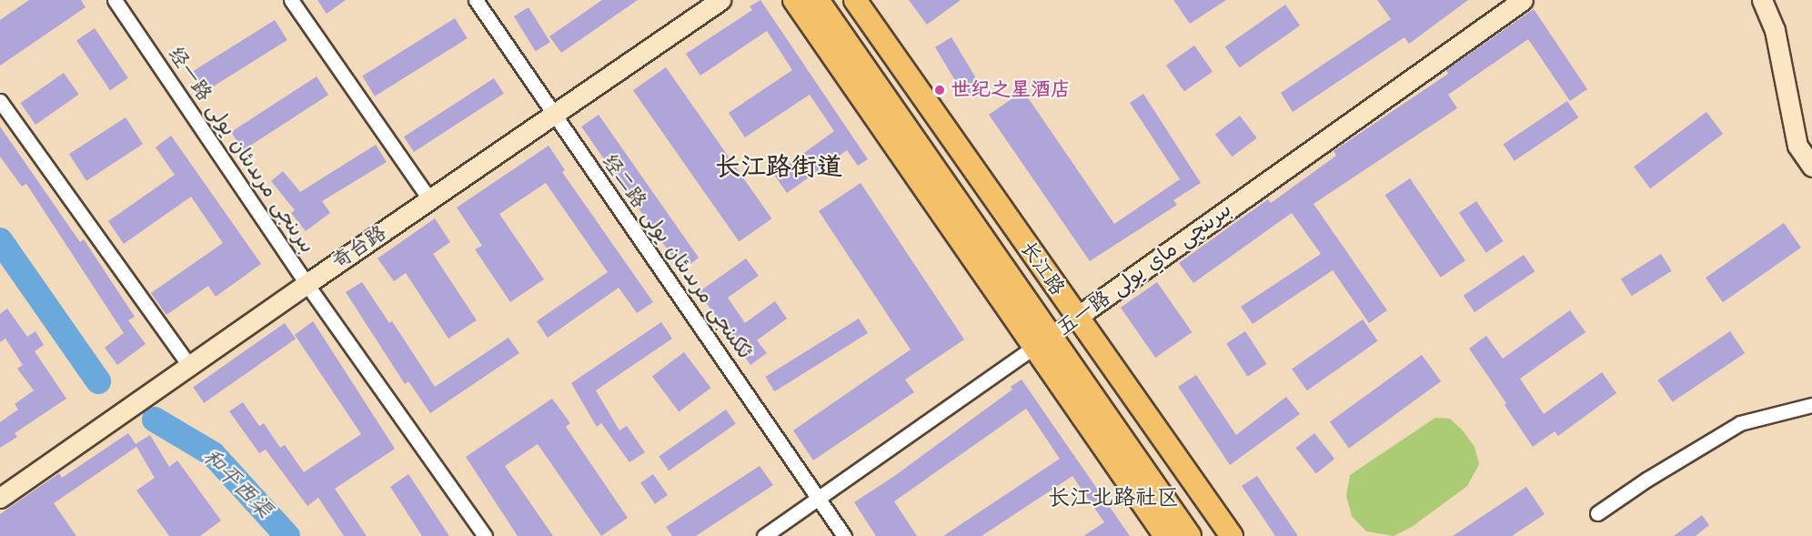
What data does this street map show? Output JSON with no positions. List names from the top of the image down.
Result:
{
  "streets": {
    "main road": ["长江路"],
    "street": [
      "经一路 بىرىنجى مرىدىئان يولى",
      "奇台路",
      "经二路 ئككىنجى مرىدىئان يولى",
      "五一路 بىرىنچى ماي يولى"
    ]
  },
  "crossings": [
    ["经一路 بىرىنجى مرىدىئان يولى", "奇台路"],
    ["奇台路", "经二路 ئككىنجى مرىدىئان يولى"],
    ["经二路 ئككىنجى مرىدىئان يولى", "五一路 بىرىنچى ماي يولى"],
    ["长江路", "五一路 بىرىنچى ماي يولى"]
  ],
  "districts": ["长江路街道", "长江北路社区"],
  "water": ["和平西渠"],
  "places": ["世纪之星酒店"]
}
